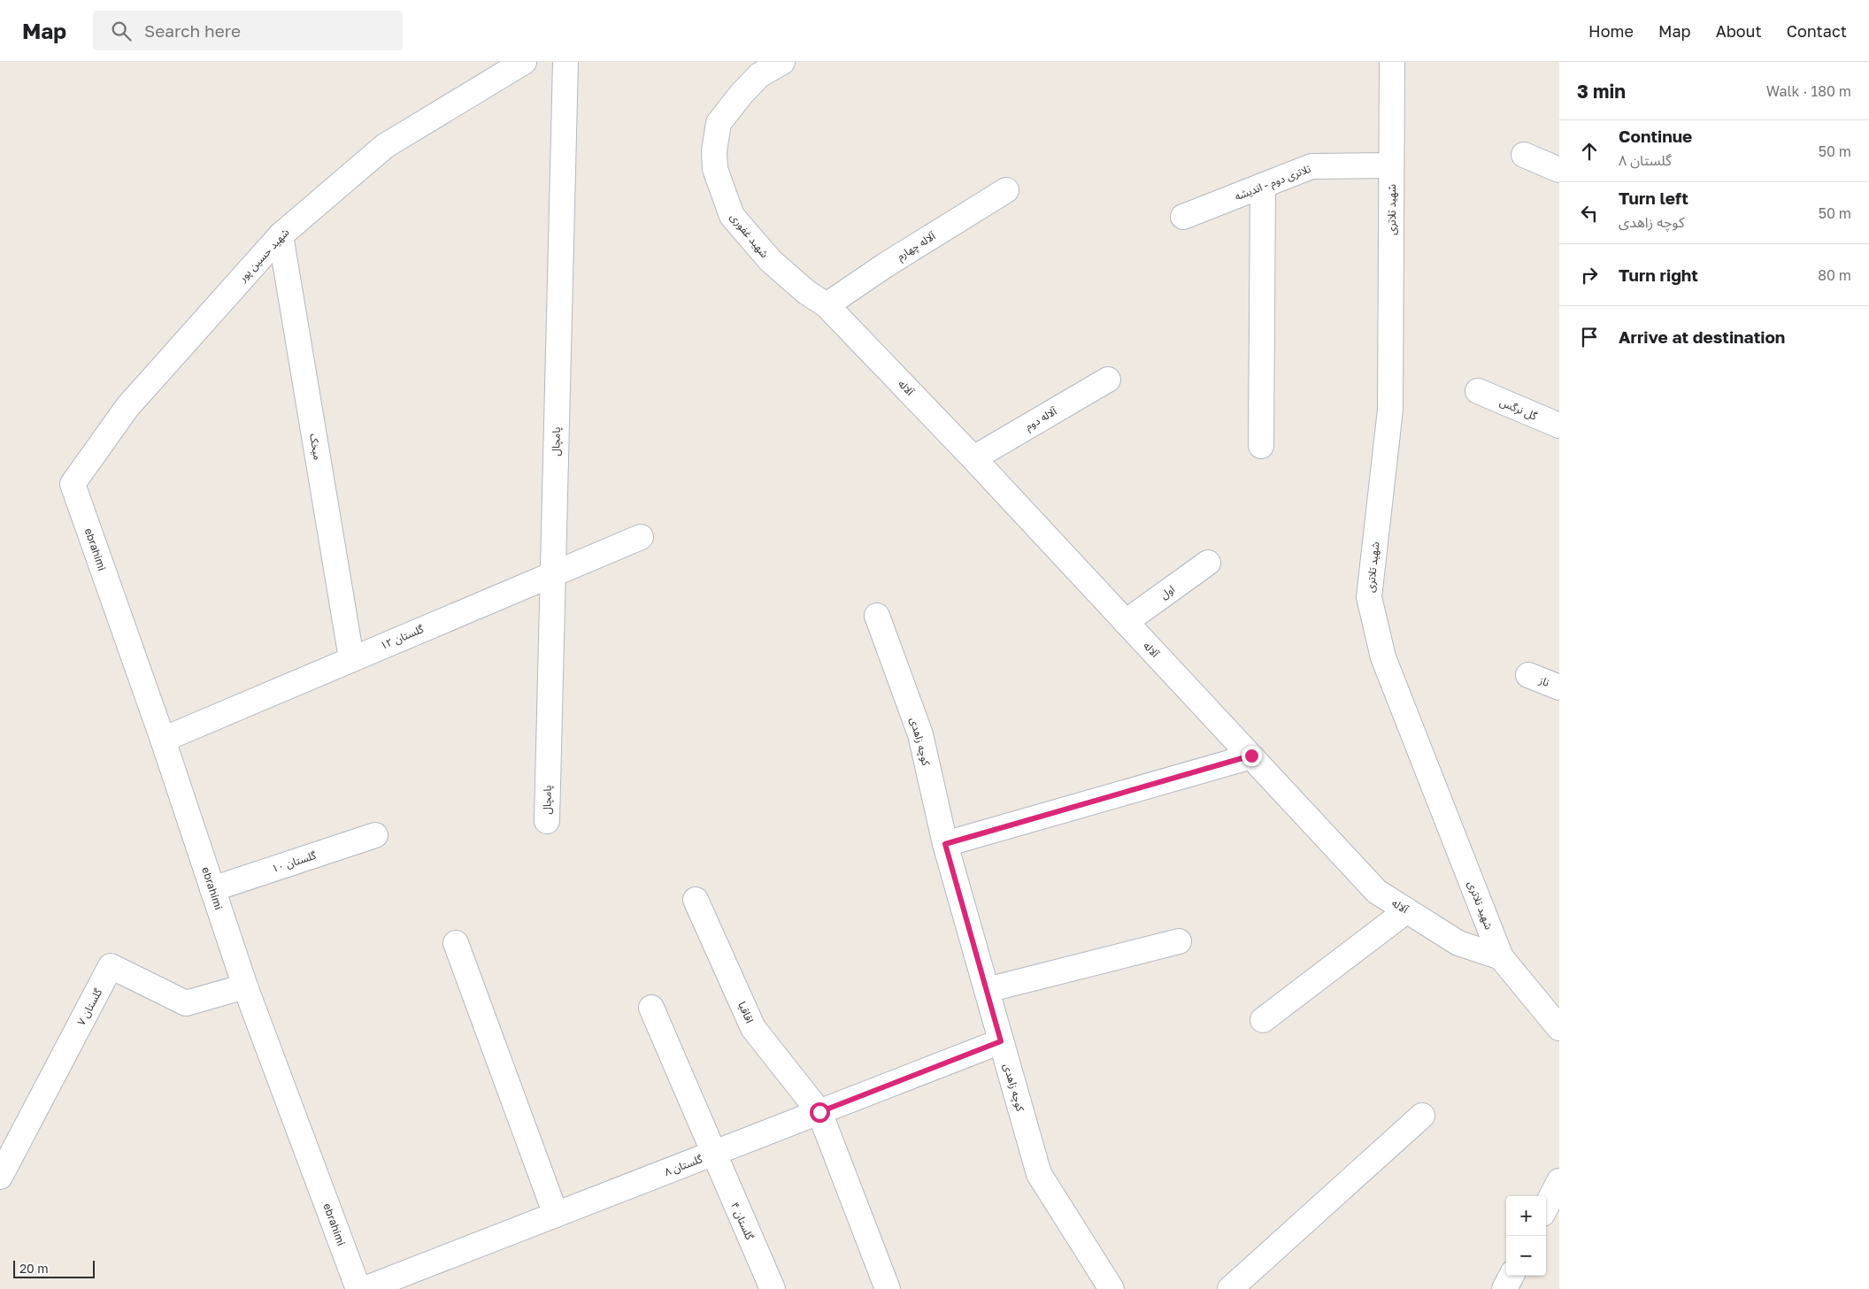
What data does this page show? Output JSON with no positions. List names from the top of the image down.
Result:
{
  "streets": {
    "street": [
      "تلاتری دوم - اندیشه",
      "شهید تلاتری",
      "شهید غفوری",
      "آلاله چهارم",
      "شهید حسین پور",
      "آلاله",
      "گل نرگس",
      "آلاله دوم",
      "پامچال",
      "میخک",
      "ebrahimi",
      "اول",
      "گلستان ۱۲",
      "ناز",
      "کوچه زاهدی",
      "گلستان ۱۰",
      "گلستان ۷",
      "اقاقیا",
      "گلستان ۸",
      "گلستان ۴"
    ]
  },
  "crossings": [
    ["تلاتری دوم - اندیشه", "شهید تلاتری"],
    ["شهید تلاتری", "آلاله"],
    ["شهید غفوری", "آلاله چهارم"],
    ["شهید غفوری", "آلاله"],
    ["آلاله چهارم", "آلاله"],
    ["شهید حسین پور", "میخک"],
    ["شهید حسین پور", "ebrahimi"],
    ["آلاله", "آلاله دوم"],
    ["آلاله", "اول"],
    ["پامچال", "گلستان ۱۲"],
    ["میخک", "گلستان ۱۲"],
    ["ebrahimi", "گلستان ۱۲"],
    ["ebrahimi", "گلستان ۱۰"],
    ["ebrahimi", "گلستان ۷"],
    ["کوچه زاهدی", "گلستان ۸"],
    ["اقاقیا", "گلستان ۸"],
    ["گلستان ۸", "گلستان ۴"]
  ],
  "scale_bar": "20 m",
  "page": {
    "header": "Map",
    "search": "Search here",
    "nav": [
      "Home",
      "Map",
      "About",
      "Contact"
    ],
    "heading": ["3 min", "Walk · 180 m"],
    "list": [
      ["Continue", "گلستان ۸", "50 m"],
      ["Turn left", "کوچه زاهدی", "50 m"],
      ["Turn right", "80 m"],
      "Arrive at destination"
    ],
    "map_buttons": ["+", "−"],
    "scale": "20 m"
  }
}
